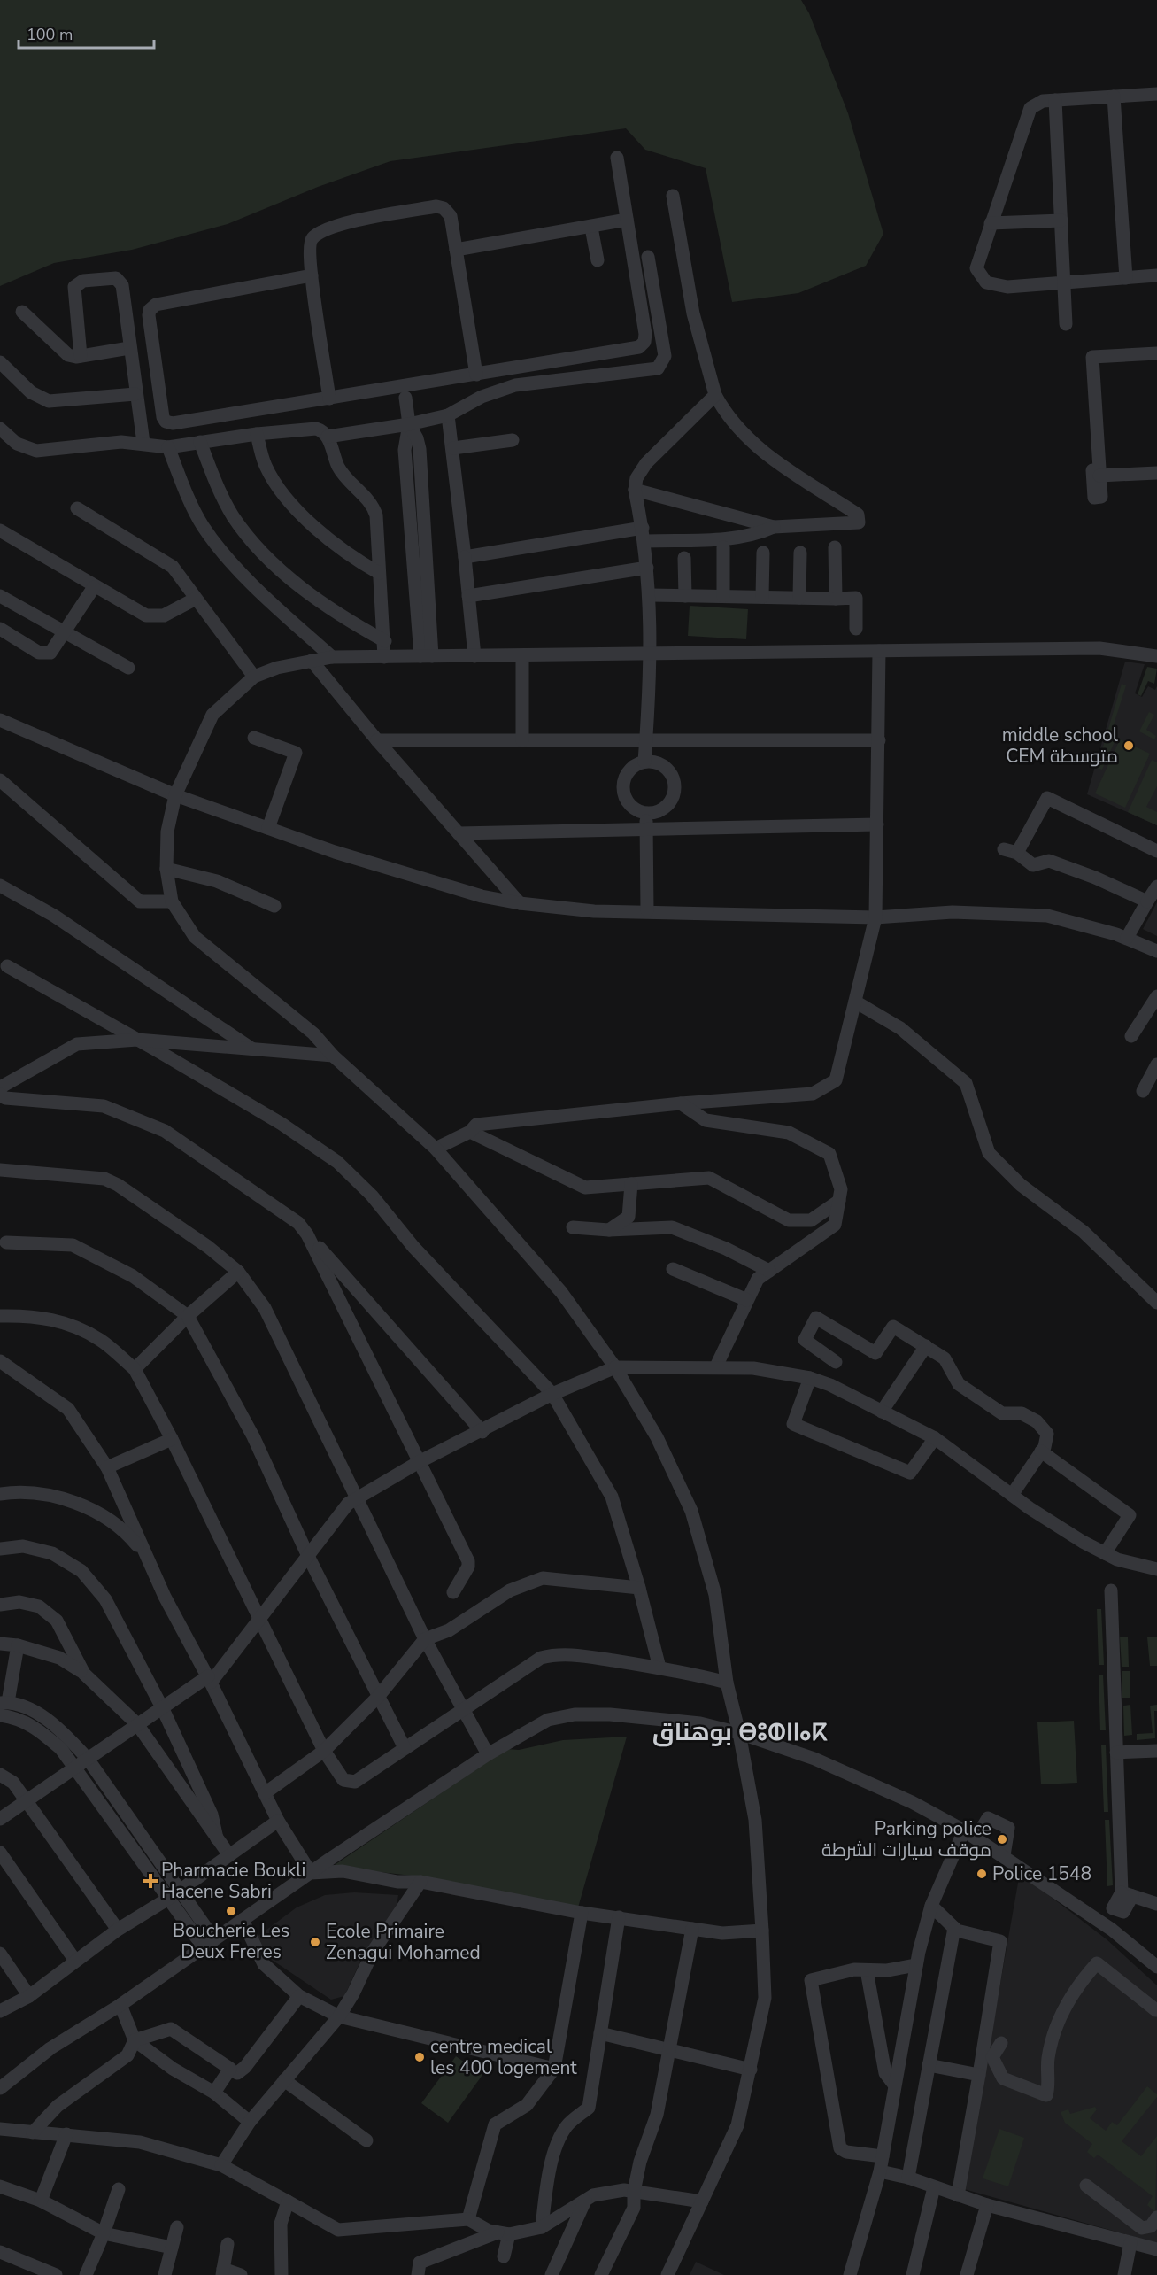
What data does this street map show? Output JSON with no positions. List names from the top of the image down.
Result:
{
  "districts": ["بوهناق ⴱⵓⵀⵏⵏⴰⴽ"],
  "places": {
    "other": [
      "middle school CEM متوسطة",
      "Parking police موقف سيارات الشرطة",
      "Police 1548",
      "Boucherie Les Deux Freres",
      "Ecole Primaire Zenagui Mohamed",
      "centre medical les 400 logement"
    ],
    "health": ["Pharmacie Boukli Hacene Sabri"]
  },
  "scale_bar": "100 m"
}
